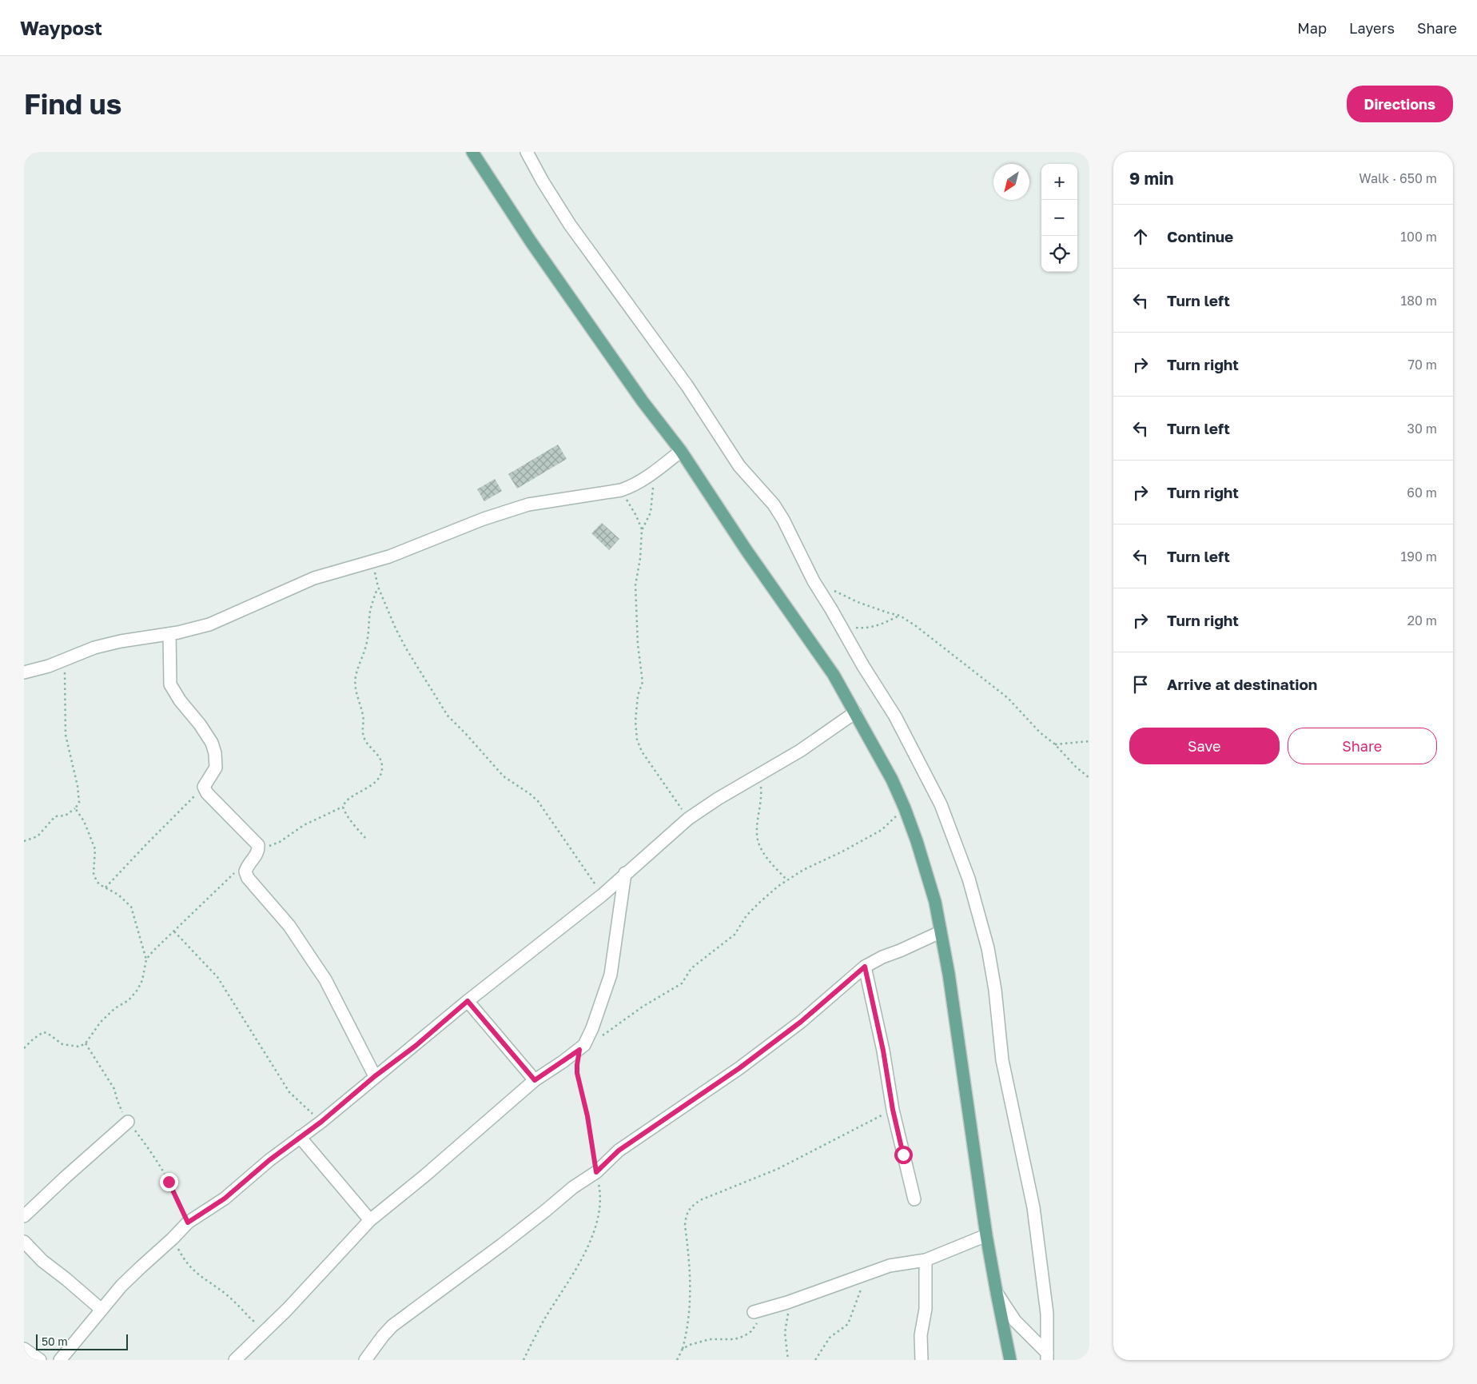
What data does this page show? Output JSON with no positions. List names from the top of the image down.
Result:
{
  "scale_bar": "50 m",
  "north": "bottom left",
  "page": {
    "header": "Waypost",
    "nav": ["Map", "Layers", "Share"],
    "buttons": [
      "Directions",
      ["Save", "Share"]
    ],
    "title": "Find us",
    "heading": ["9 min", "Walk · 650 m"],
    "map_buttons": ["+", "−"],
    "list": [
      ["Continue", "100 m"],
      ["Turn left", "180 m"],
      ["Turn right", "70 m"],
      ["Turn left", "30 m"],
      ["Turn right", "60 m"],
      ["Turn left", "190 m"],
      ["Turn right", "20 m"],
      "Arrive at destination"
    ],
    "scale": "50 m"
  }
}
